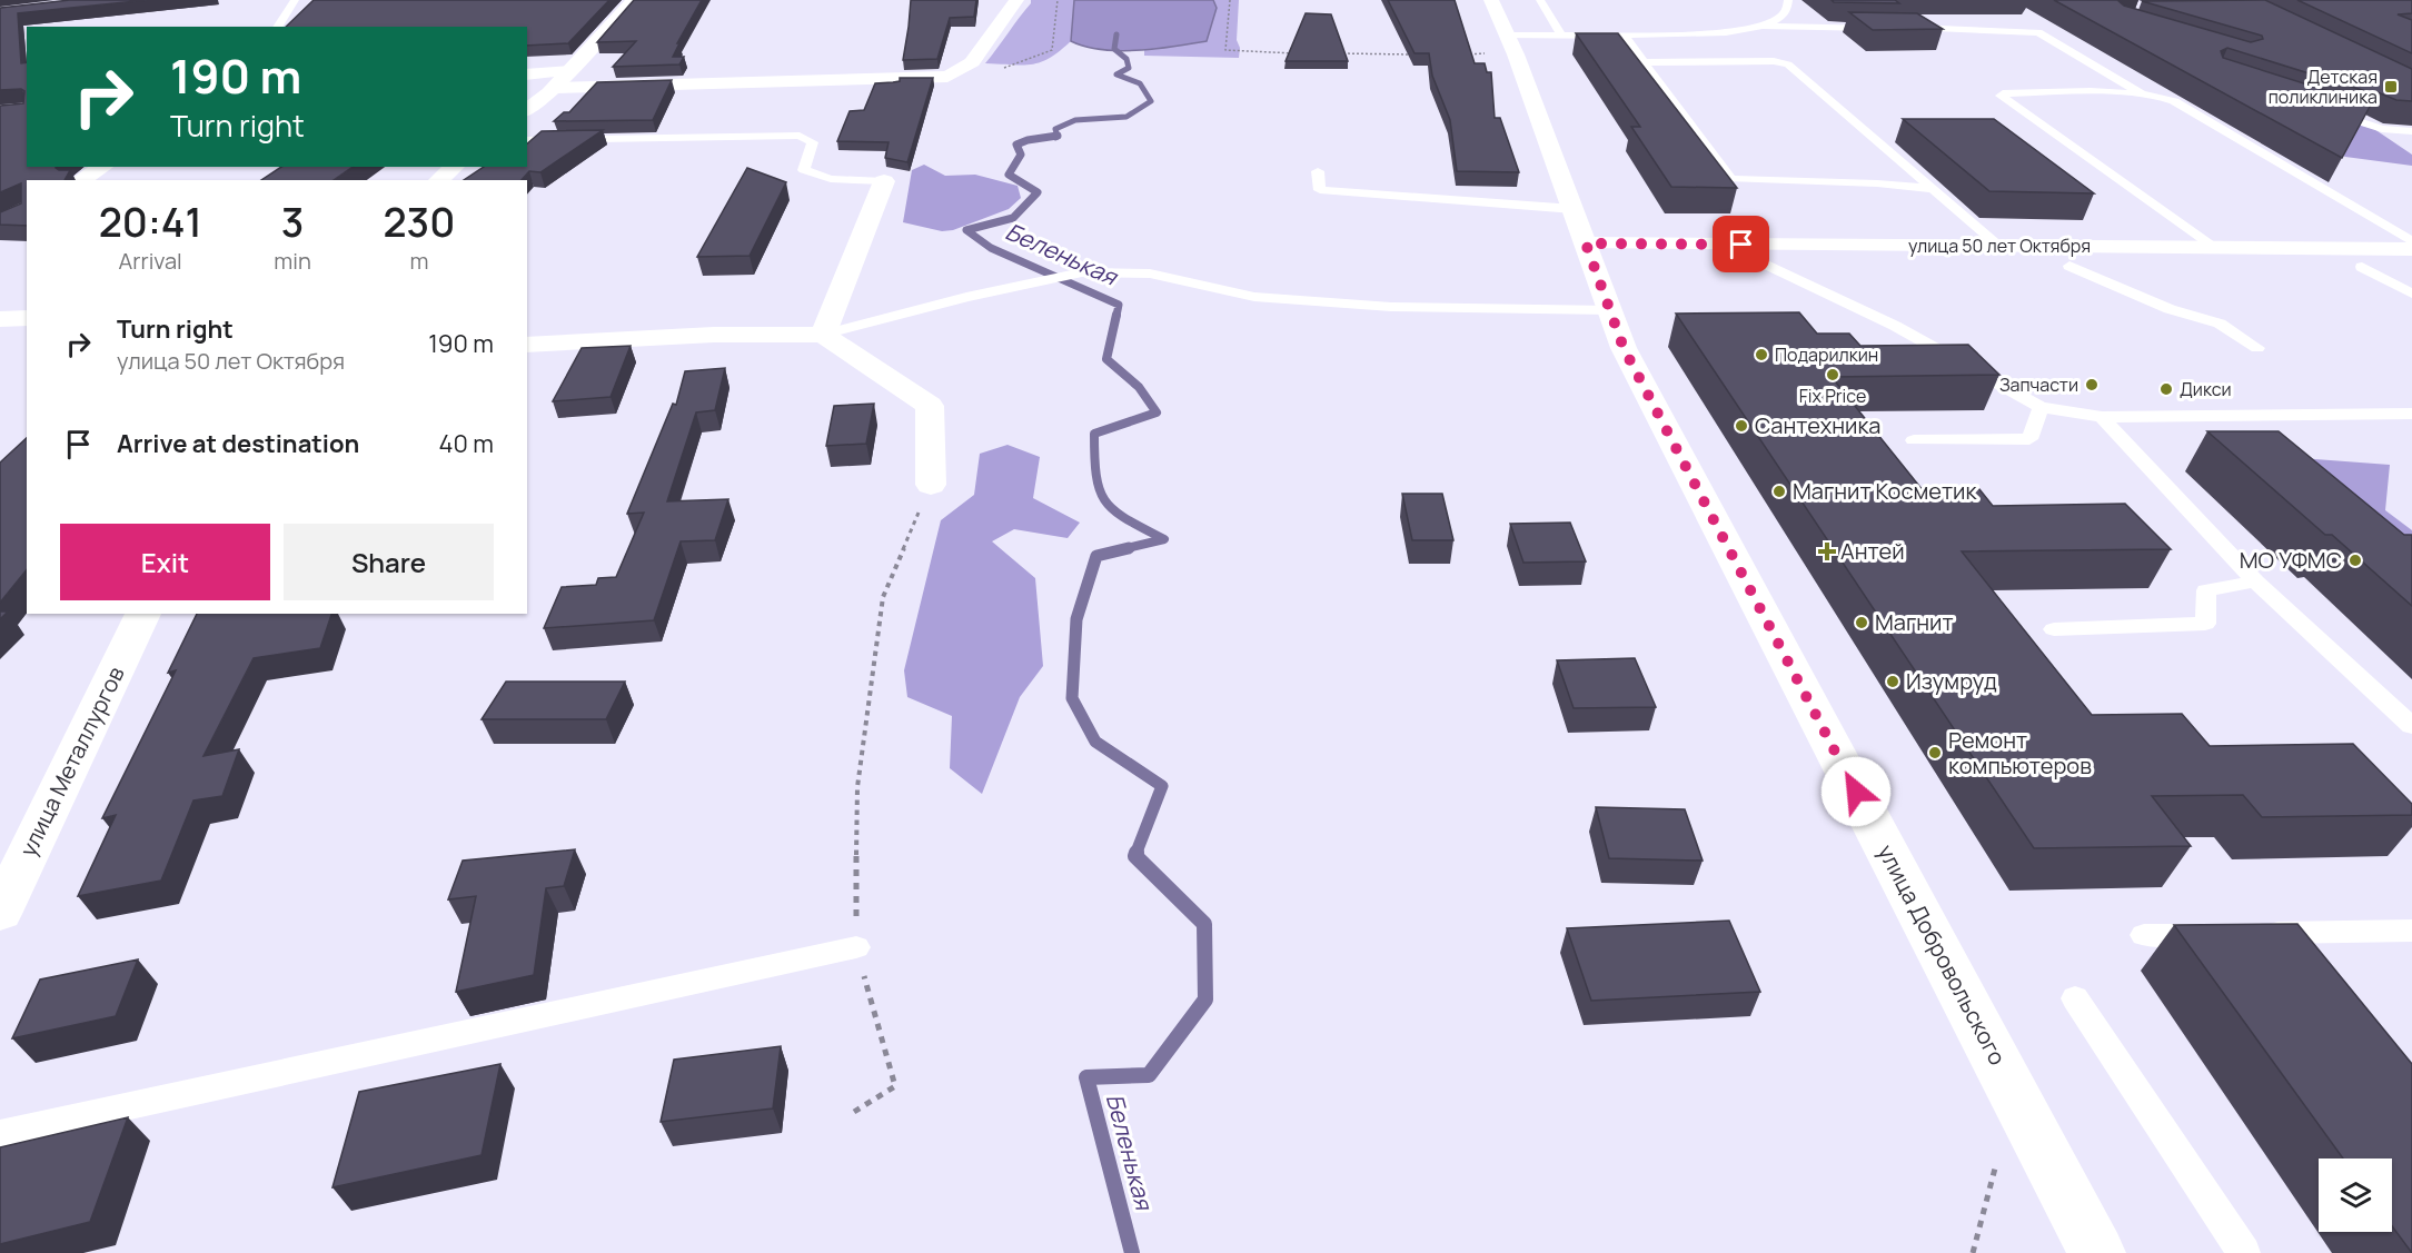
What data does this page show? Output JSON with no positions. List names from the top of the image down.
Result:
{
  "streets": {
    "street": ["улица 50 лет Октября", "улица Металлургов", "улица Добровольского"]
  },
  "crossings": [
    ["улица 50 лет Октября", "улица Добровольского"]
  ],
  "water": ["Беленькая"],
  "places": {
    "transit": ["Детская поликлиника"],
    "other": [
      "Подарилкин",
      "Fix Price",
      "Запчасти",
      "Дикси",
      "Сантехника",
      "Магнит Косметик",
      "МО УФМС",
      "Магнит",
      "Изумруд",
      "Ремонт компьютеров"
    ],
    "health": ["Антей"]
  },
  "page": {
    "turn": ["190 m", "Turn right"],
    "eta": [
      "20:41",
      "Arrival",
      "3",
      "min",
      "230",
      "m"
    ],
    "list": [
      {
        "name": "Turn right",
        "note": "улица 50 лет Октября",
        "value": "190 m"
      },
      {
        "name": "Arrive at destination",
        "value": "40 m"
      }
    ],
    "buttons": ["Exit", "Share"]
  }
}
